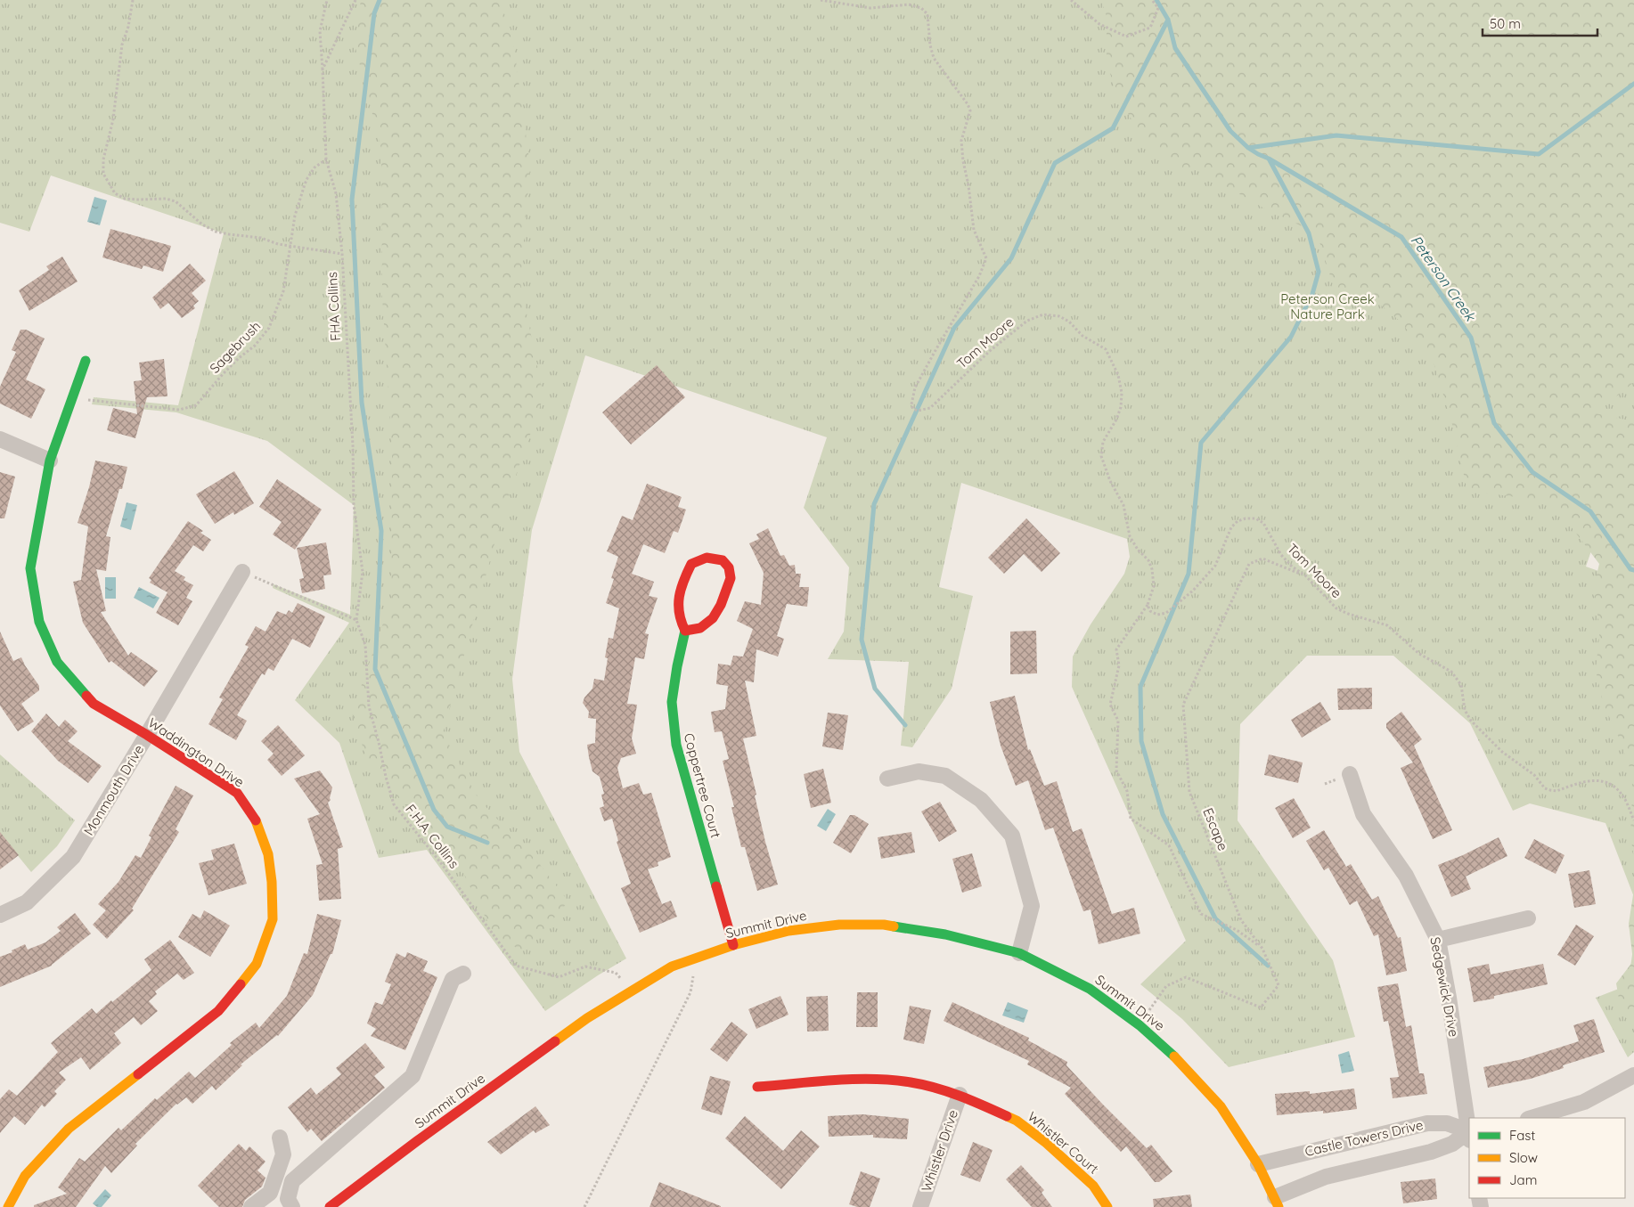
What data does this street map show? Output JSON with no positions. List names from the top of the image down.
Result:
{
  "streets": {
    "street": [
      "Waddington Drive",
      "Coppertree Court",
      "Monmouth Drive",
      "Summit Drive",
      "Sedgewick Drive",
      "Castle Towers Drive",
      "Whistler Court",
      "Whistler Drive"
    ],
    "path": [
      "FHA Collins",
      "Tom Moore",
      "Sagebrush",
      "Escape",
      "F.H.A. Collins"
    ]
  },
  "crossings": [
    ["FHA Collins", "Sagebrush"],
    ["FHA Collins", "F.H.A. Collins"],
    ["Tom Moore", "Escape"],
    ["Sagebrush", "Waddington Drive"],
    ["Waddington Drive", "Monmouth Drive"],
    ["Coppertree Court", "Summit Drive"],
    ["Escape", "Summit Drive"],
    ["F.H.A. Collins", "Summit Drive"],
    ["Summit Drive", "Castle Towers Drive"],
    ["Whistler Court", "Whistler Drive"]
  ],
  "water": ["Peterson Creek"],
  "parks": ["Peterson Creek Nature Park"],
  "legend": ["Fast", "Slow", "Jam"],
  "scale_bar": "50 m"
}
